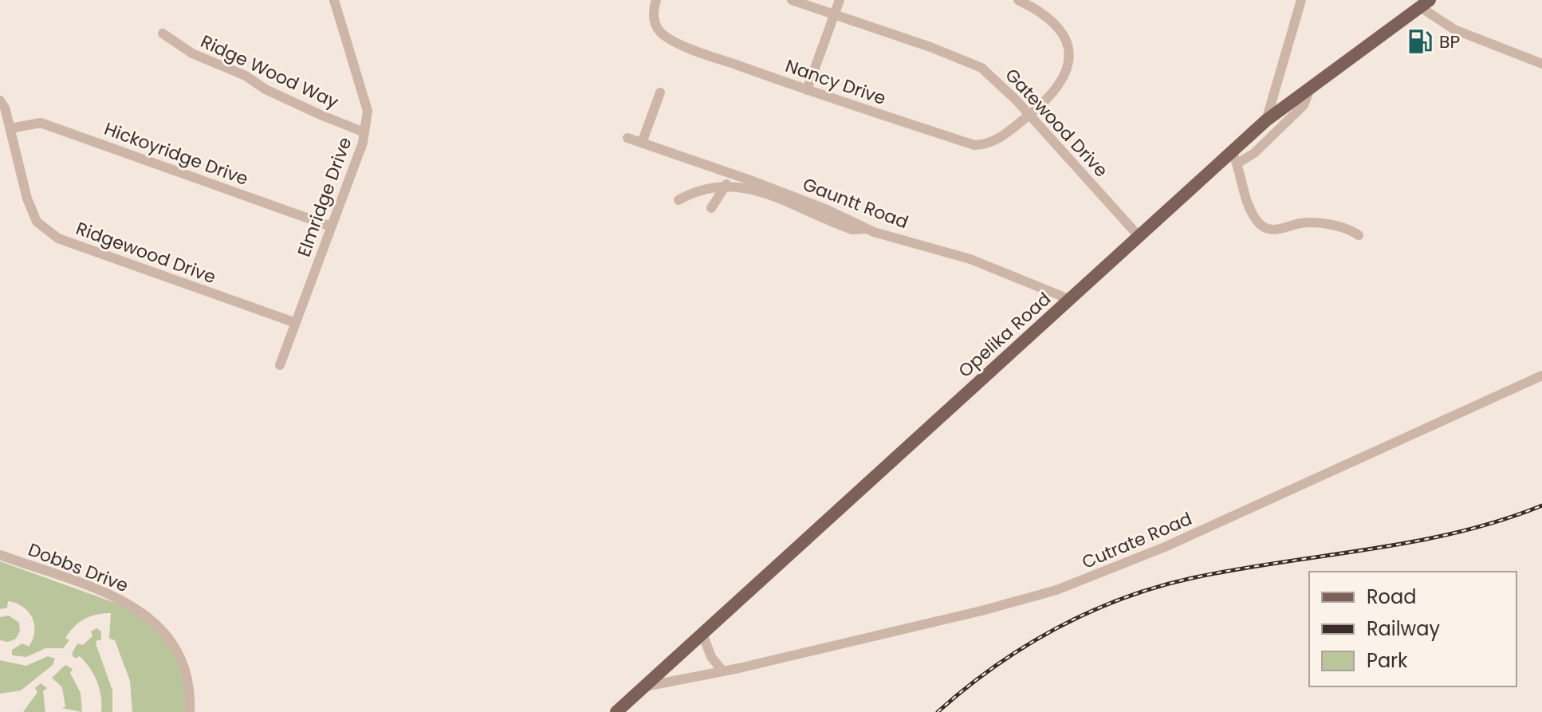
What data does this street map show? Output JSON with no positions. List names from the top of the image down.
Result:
{
  "streets": {
    "main road": ["Opelika Road"],
    "street": [
      "Ridge Wood Way",
      "Nancy Drive",
      "Gatewood Drive",
      "Hickoyridge Drive",
      "Elmridge Drive",
      "Gauntt Road",
      "Ridgewood Drive",
      "Cutrate Road",
      "Dobbs Drive"
    ]
  },
  "crossings": [
    ["Ridge Wood Way", "Elmridge Drive"],
    ["Nancy Drive", "Gatewood Drive"],
    ["Gatewood Drive", "Opelika Road"],
    ["Hickoyridge Drive", "Elmridge Drive"],
    ["Hickoyridge Drive", "Ridgewood Drive"],
    ["Elmridge Drive", "Ridgewood Drive"],
    ["Gauntt Road", "Opelika Road"],
    ["Opelika Road", "Cutrate Road"]
  ],
  "places": {
    "fuel station": ["BP"]
  },
  "legend": ["Road", "Railway", "Park"]
}
